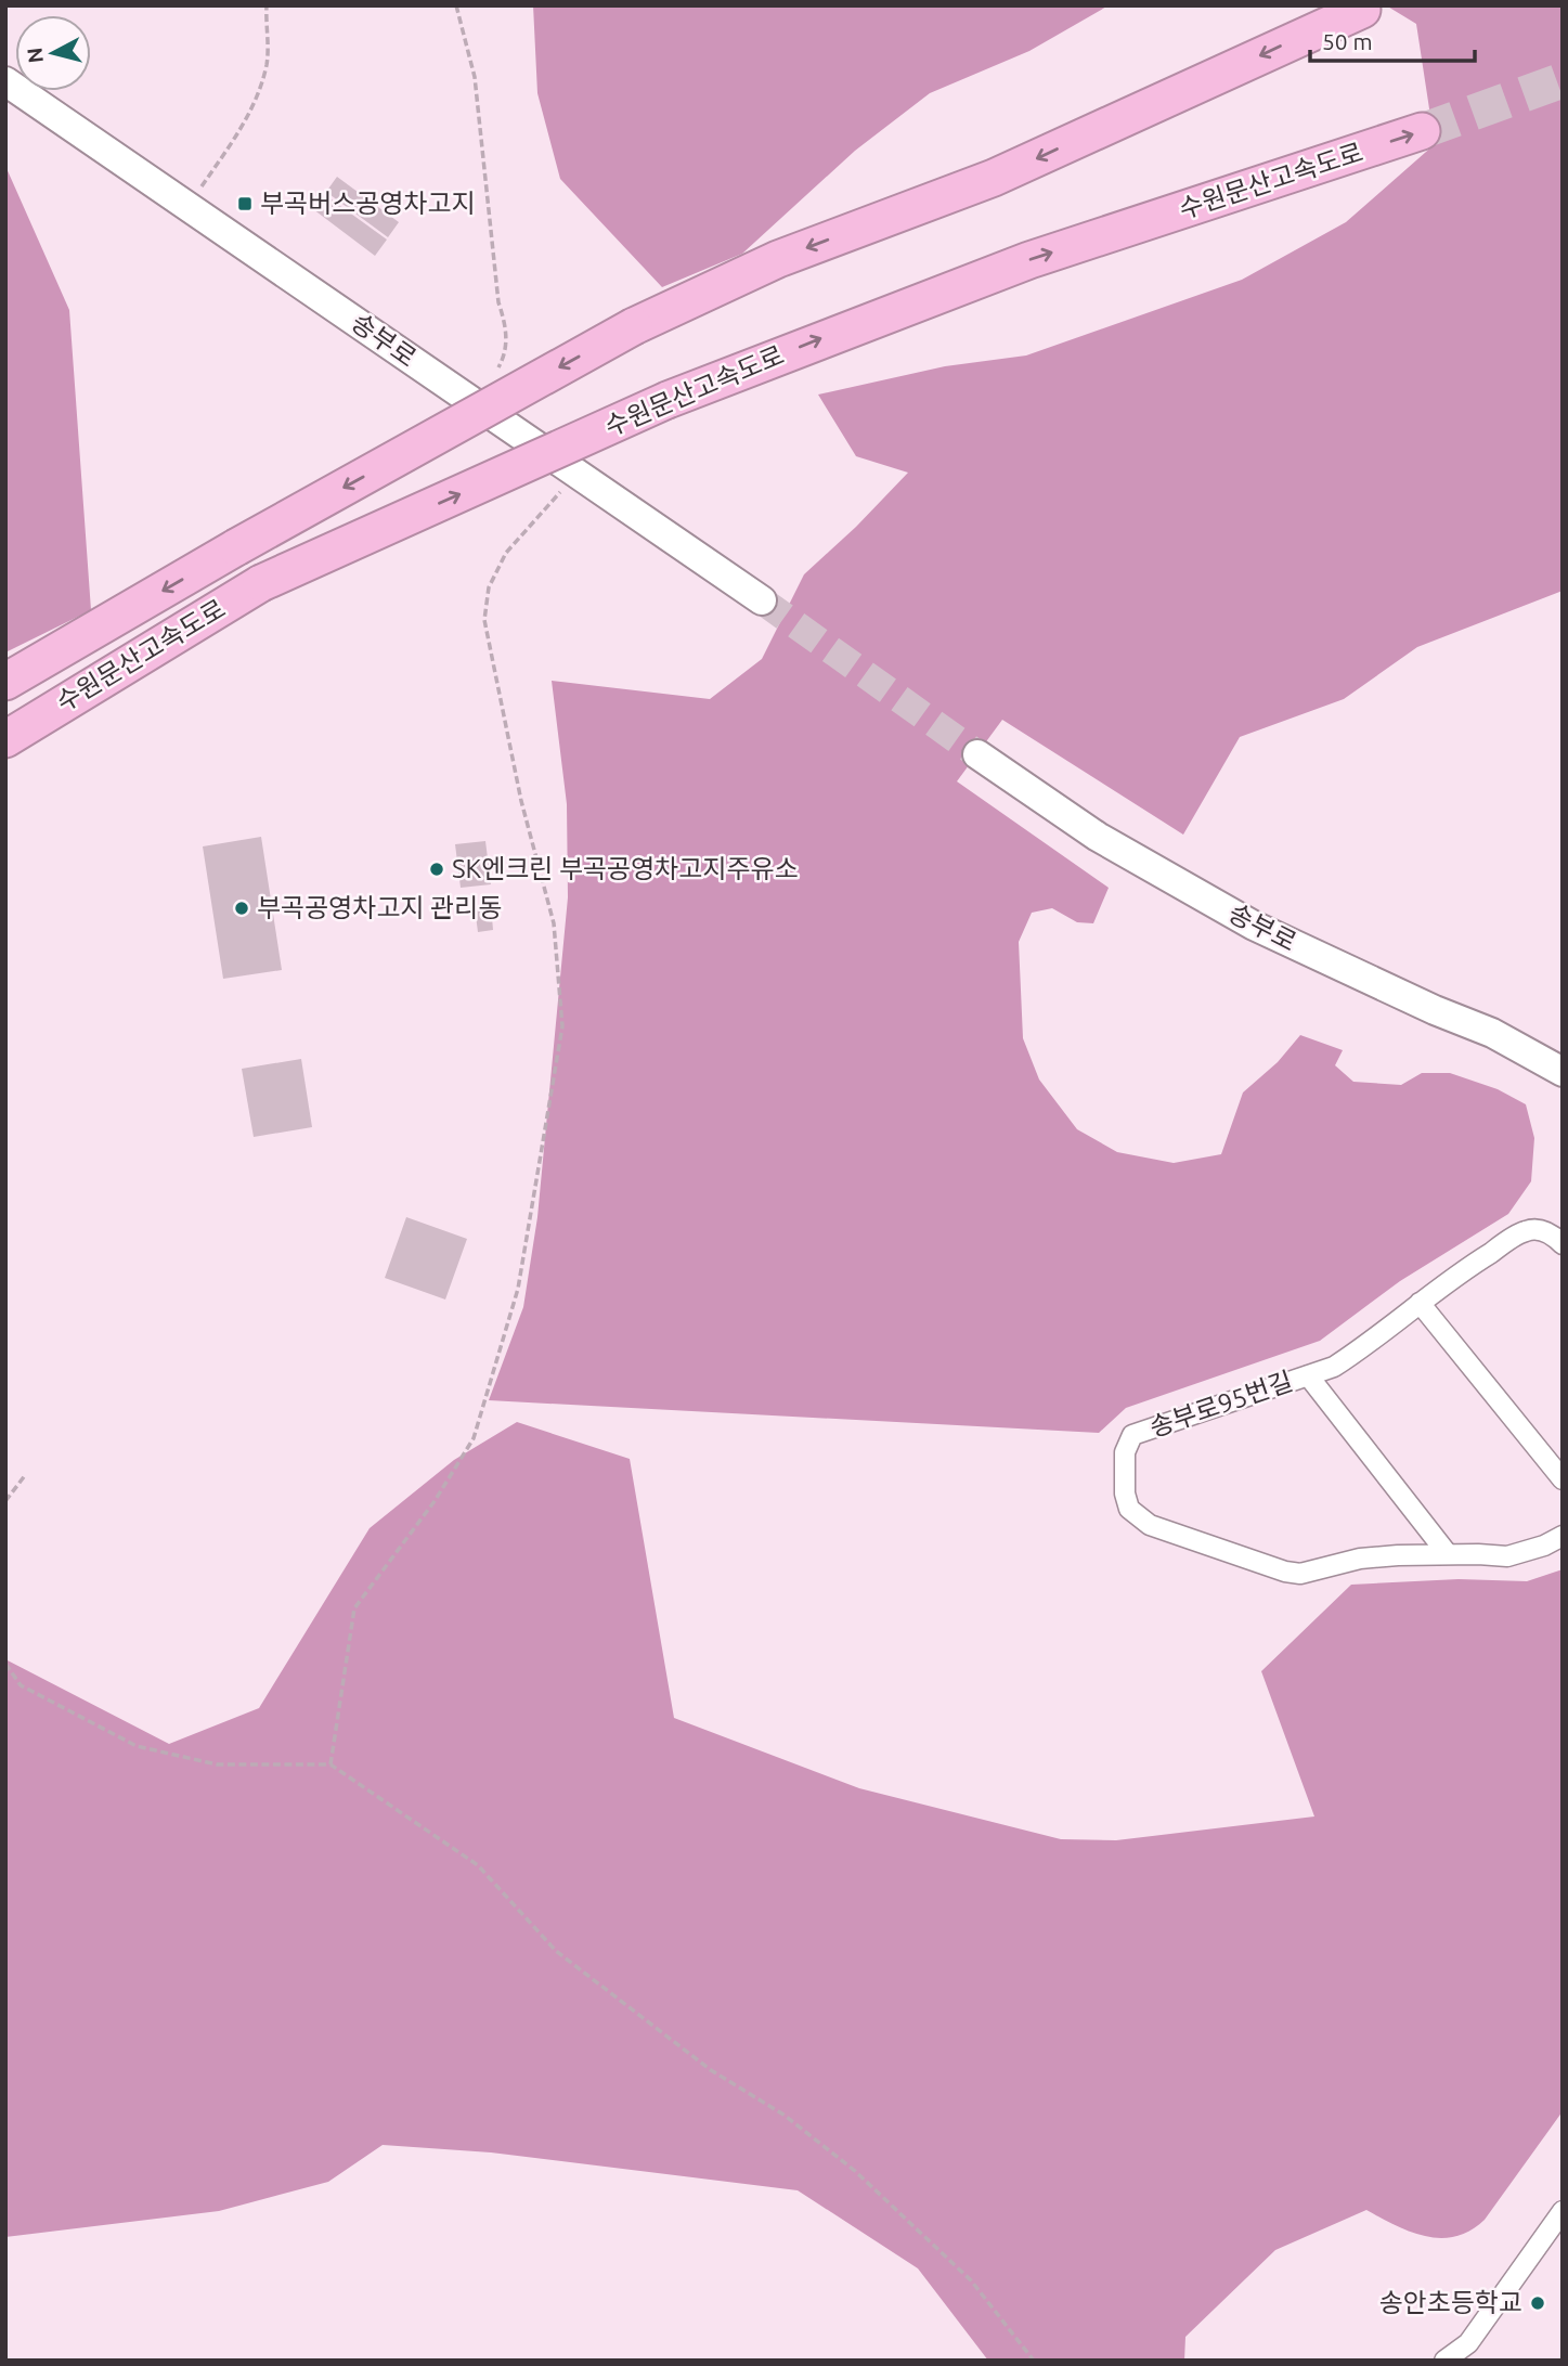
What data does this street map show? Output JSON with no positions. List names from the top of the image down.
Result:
{
  "streets": {
    "highway": ["수원문산고속도로"],
    "street": ["송부로", "송부로95번길"]
  },
  "places": {
    "transit": ["부곡버스공영차고지"],
    "other": ["SK엔크린 부곡공영차고지주유소", "부곡공영차고지 관리동", "송안초등학교"]
  },
  "scale_bar": "50 m",
  "north": "left"
}
